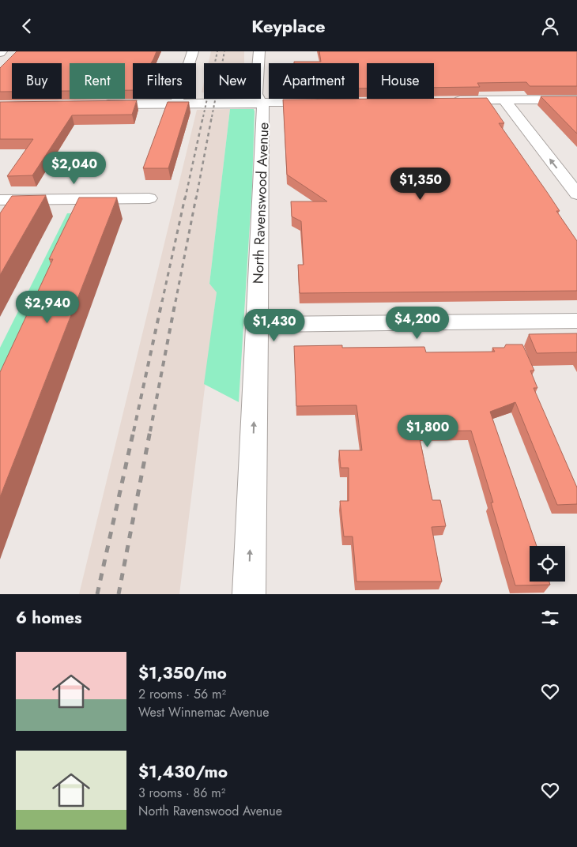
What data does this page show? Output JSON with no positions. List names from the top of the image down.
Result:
{
  "streets": {
    "street": ["North Ravenswood Avenue"]
  },
  "one_way": ["North Ravenswood Avenue"],
  "page": {
    "header": "Keyplace",
    "chip": [
      "Buy",
      "Rent",
      "Filters",
      "New",
      "Apartment",
      "House"
    ],
    "price": [
      "$2,040",
      "$1,350",
      "$2,940",
      "$4,200",
      "$1,430",
      "$1,800"
    ],
    "heading": "6 homes",
    "list": [
      {
        "name": "$1,350/mo",
        "note": "2 rooms · 56 m² · West Winnemac Avenue"
      },
      {
        "name": "$1,430/mo",
        "note": "3 rooms · 86 m² · North Ravenswood Avenue"
      }
    ]
  }
}
